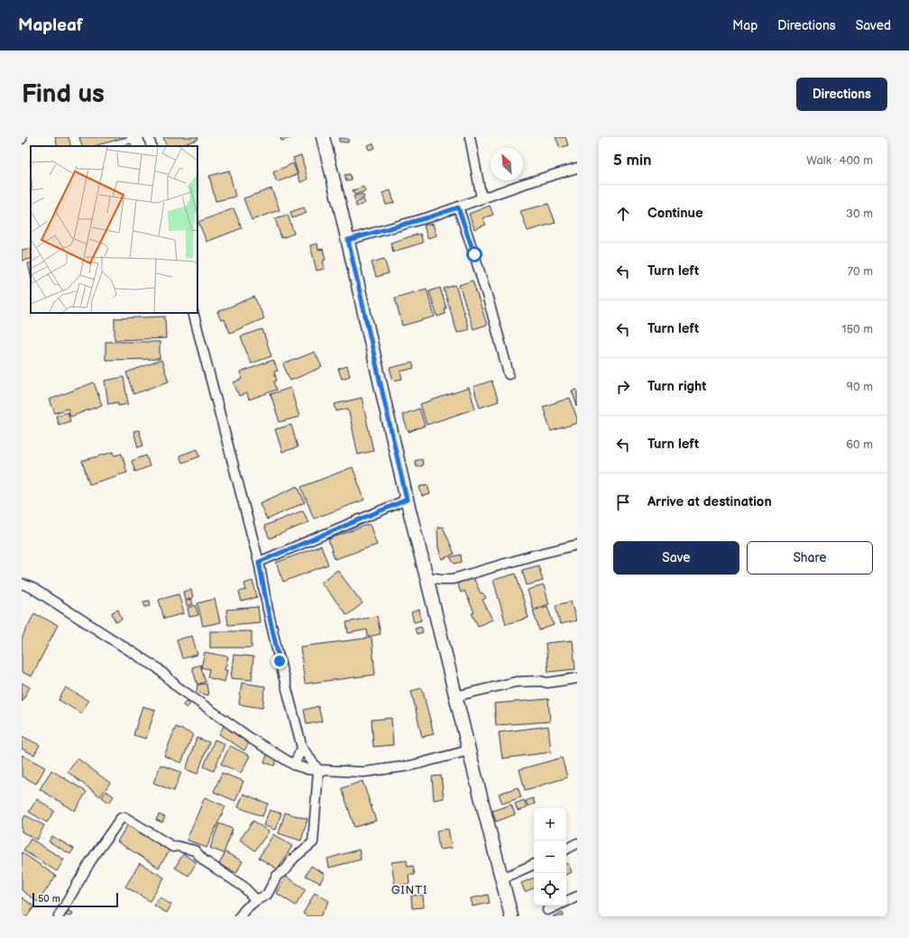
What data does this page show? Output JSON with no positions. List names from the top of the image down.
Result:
{
  "districts": ["GINTI"],
  "scale_bar": "50 m",
  "north": "top left",
  "page": {
    "header": "Mapleaf",
    "nav": ["Map", "Directions", "Saved"],
    "buttons": [
      "Directions",
      ["Save", "Share"]
    ],
    "title": "Find us",
    "heading": ["5 min", "Walk · 400 m"],
    "list": [
      ["Continue", "30 m"],
      ["Turn left", "70 m"],
      ["Turn left", "150 m"],
      ["Turn right", "90 m"],
      ["Turn left", "60 m"],
      "Arrive at destination"
    ],
    "map_buttons": ["+", "−"],
    "scale": "50 m"
  }
}
